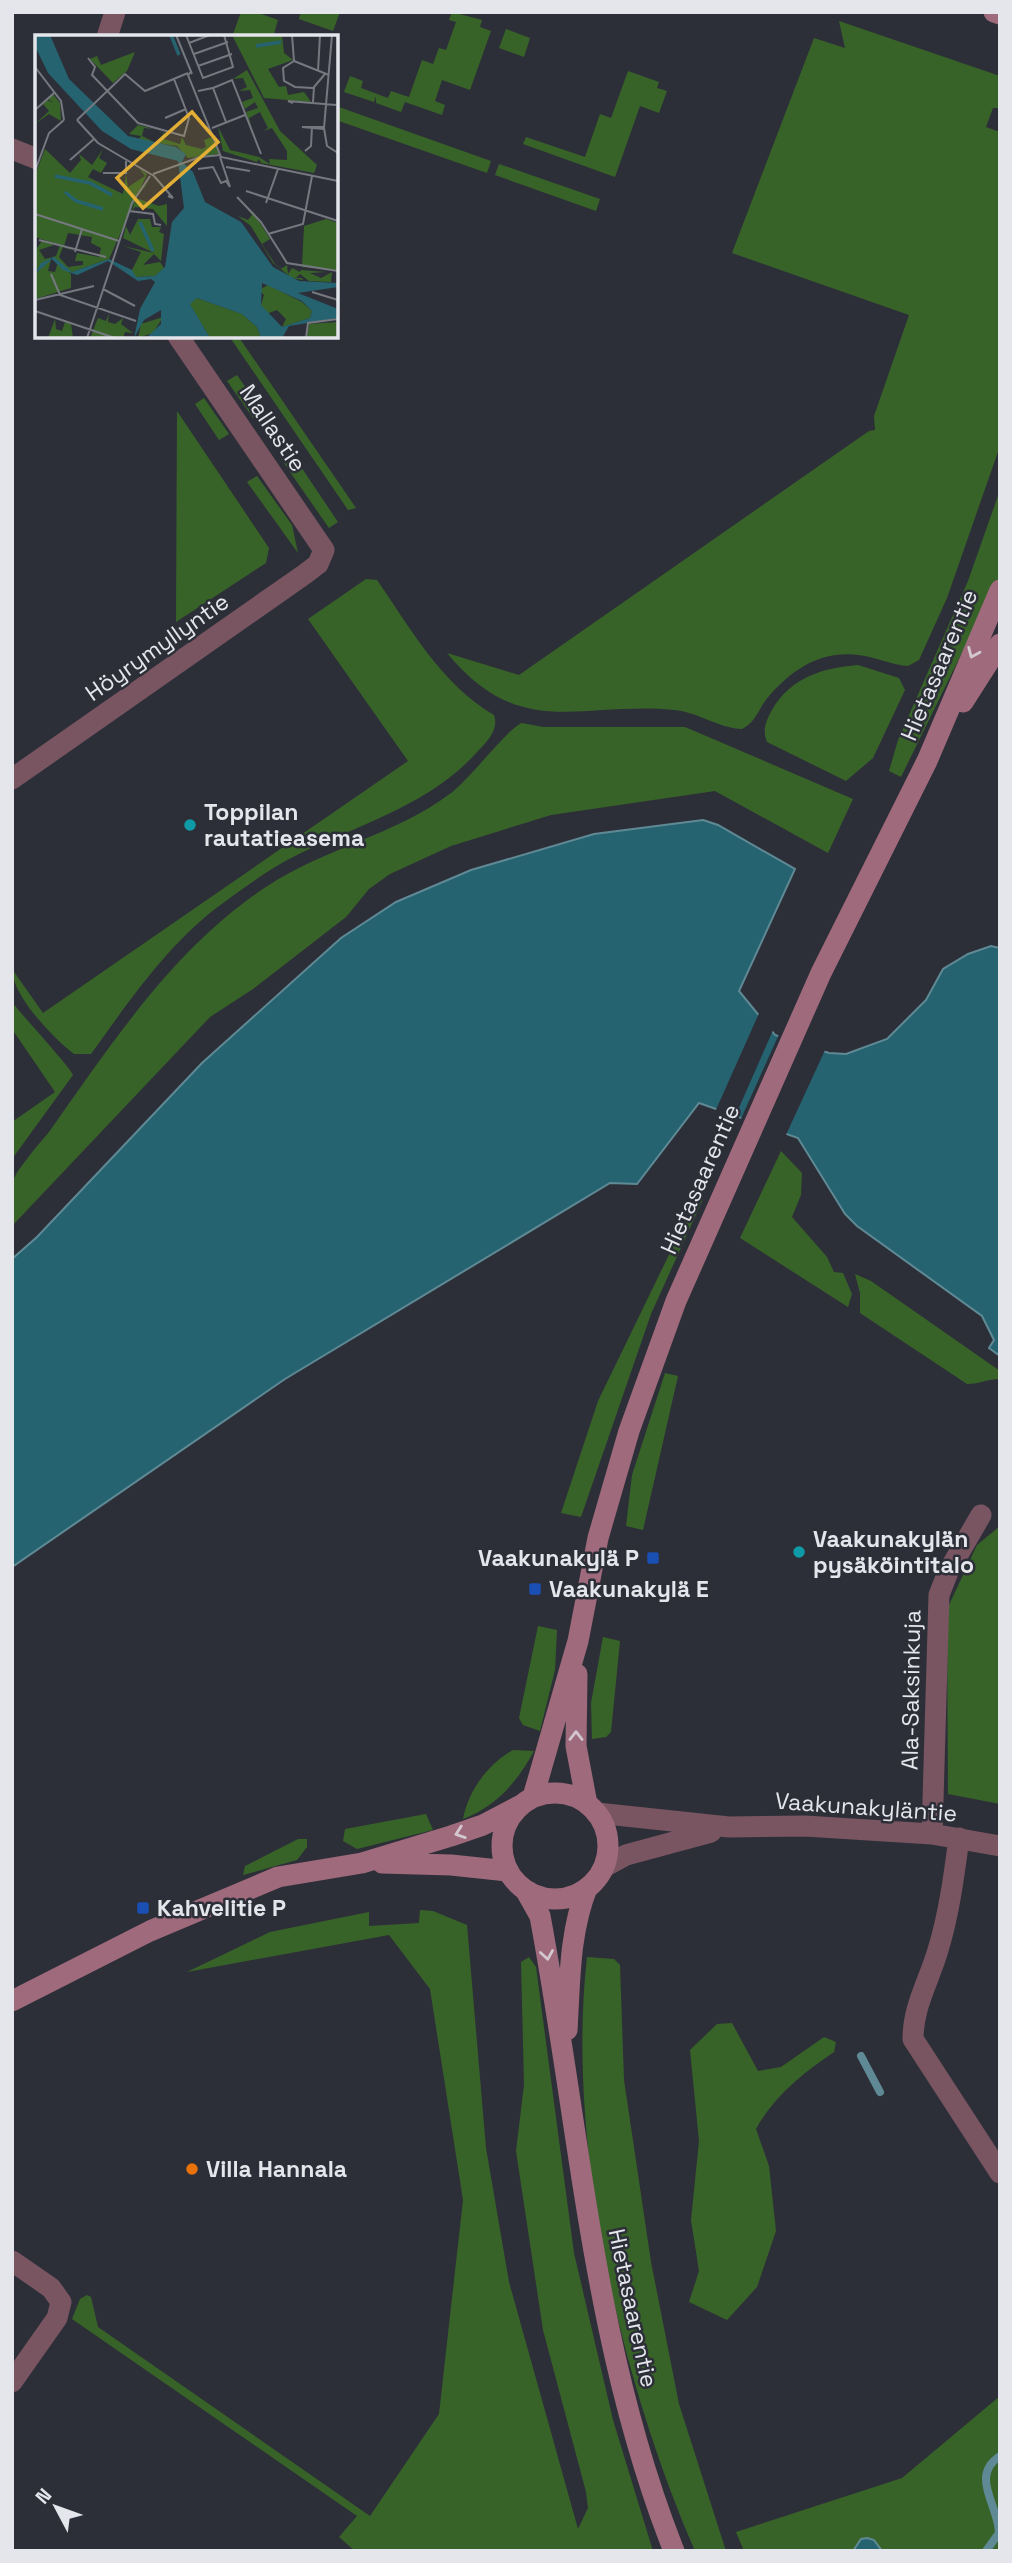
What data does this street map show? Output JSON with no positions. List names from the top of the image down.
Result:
{
  "streets": {
    "street": [
      "Mallastie",
      "Höyrymyllyntie",
      "Hietasaarentie",
      "Ala-Saksinkuja",
      "Vaakunakyläntie"
    ]
  },
  "crossings": [
    ["Mallastie", "Höyrymyllyntie"],
    ["Hietasaarentie", "Vaakunakyläntie"],
    ["Ala-Saksinkuja", "Vaakunakyläntie"]
  ],
  "places": {
    "other": ["Toppilan rautatieasema", "Vaakunakylän pysäköintitalo", "Villa Hannala"],
    "transit": ["Vaakunakylä P", "Vaakunakylä E", "Kahvelitie P"]
  },
  "north": "top left"
}
